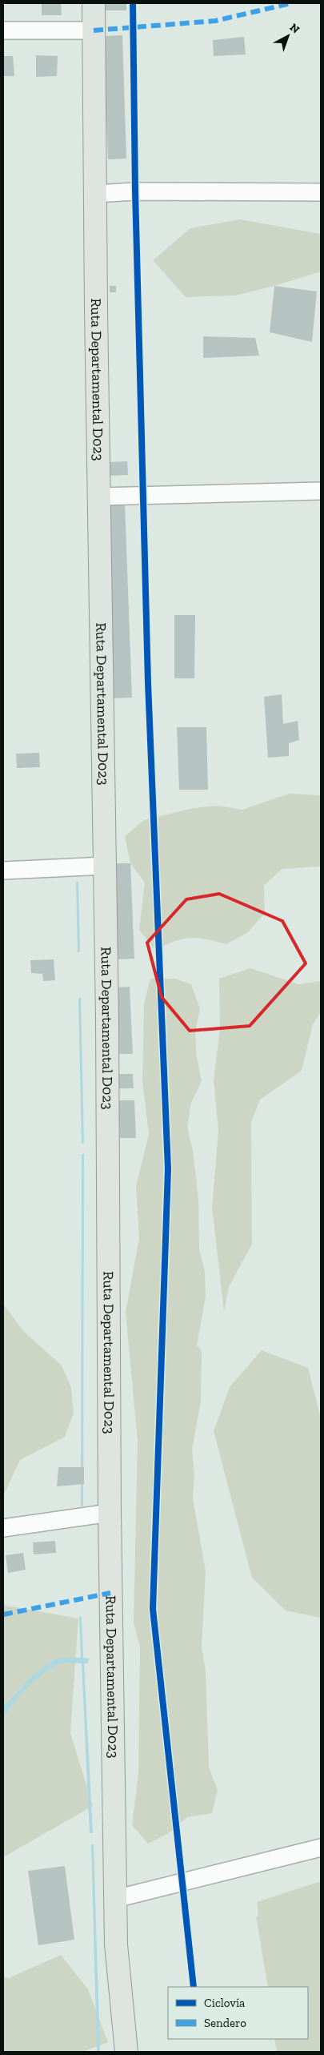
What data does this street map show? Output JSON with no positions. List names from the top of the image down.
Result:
{
  "streets": {
    "main road": ["Ruta Departamental D023"]
  },
  "legend": ["Ciclovía", "Sendero"],
  "north": "top right"
}
